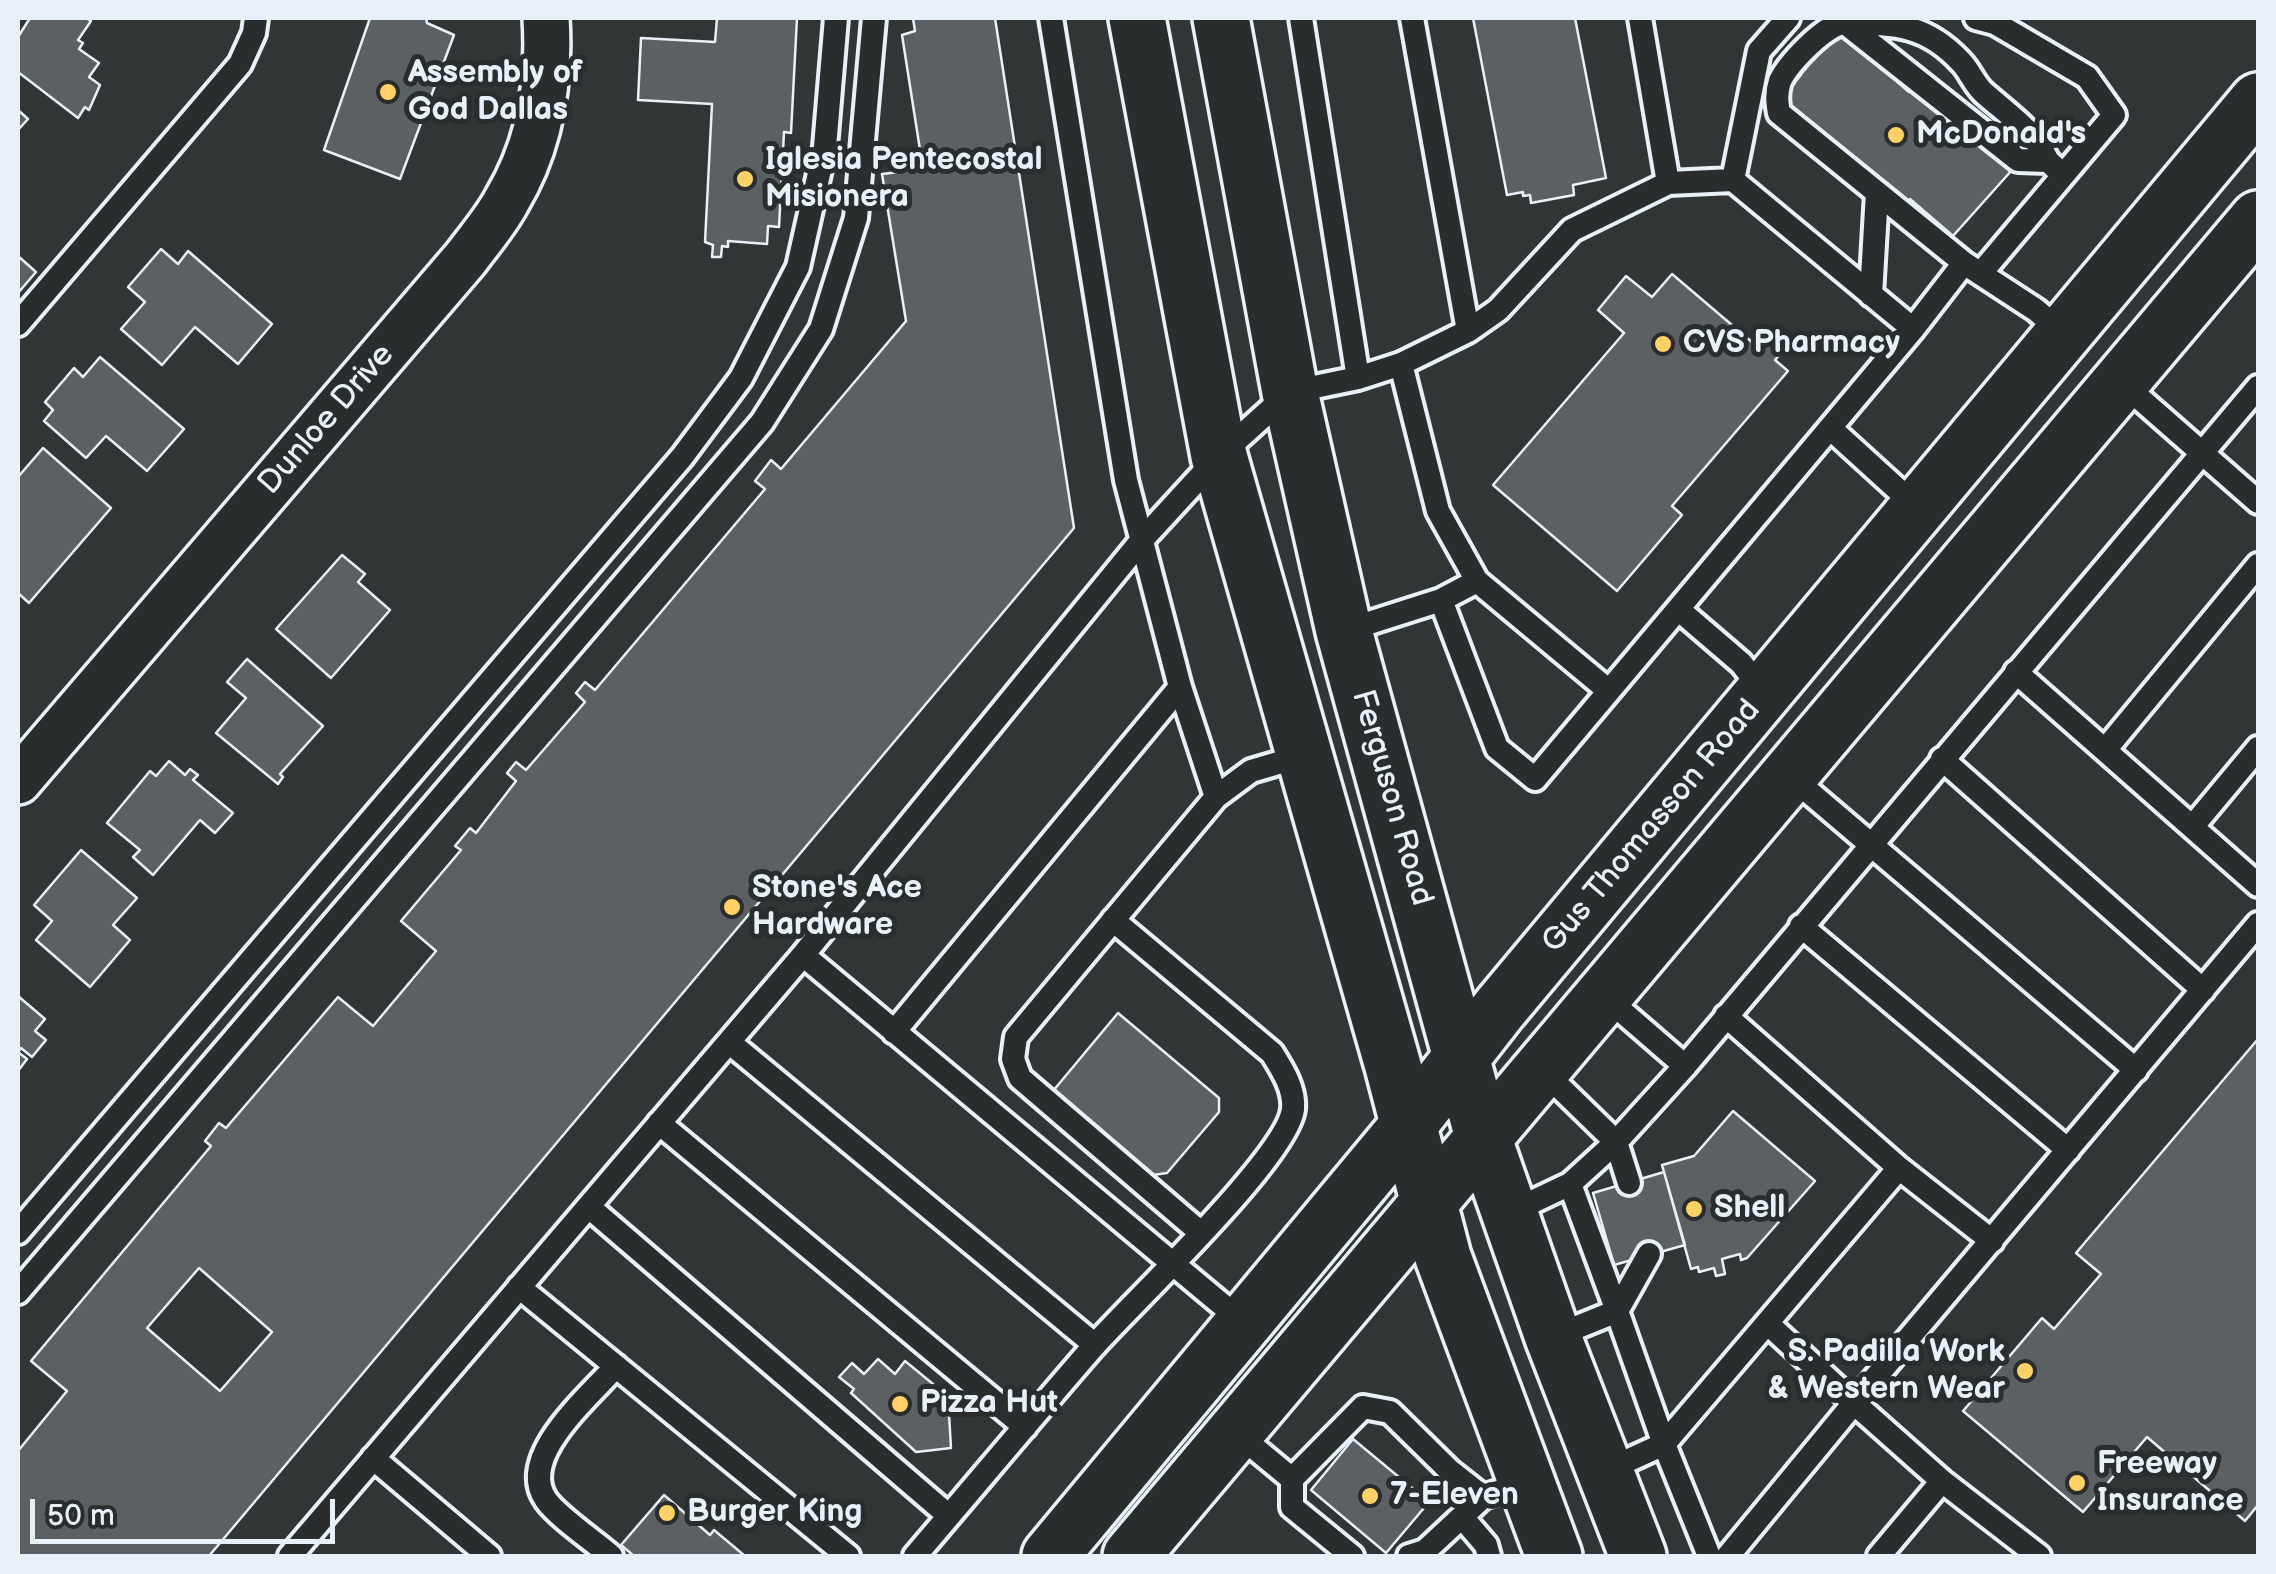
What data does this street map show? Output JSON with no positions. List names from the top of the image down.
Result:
{
  "streets": {
    "main road": ["Ferguson Road", "Gus Thomasson Road"],
    "street": ["Dunloe Drive"]
  },
  "crossings": [
    ["Ferguson Road", "Gus Thomasson Road"]
  ],
  "places": [
    "Assembly of God Dallas",
    "McDonald's",
    "Iglesia Pentecostal Misionera",
    "CVS Pharmacy",
    "Stone's Ace Hardware",
    "Shell",
    "S. Padilla Work & Western Wear",
    "Pizza Hut",
    "Freeway Insurance",
    "7-Eleven",
    "Burger King"
  ],
  "scale_bar": "50 m"
}
